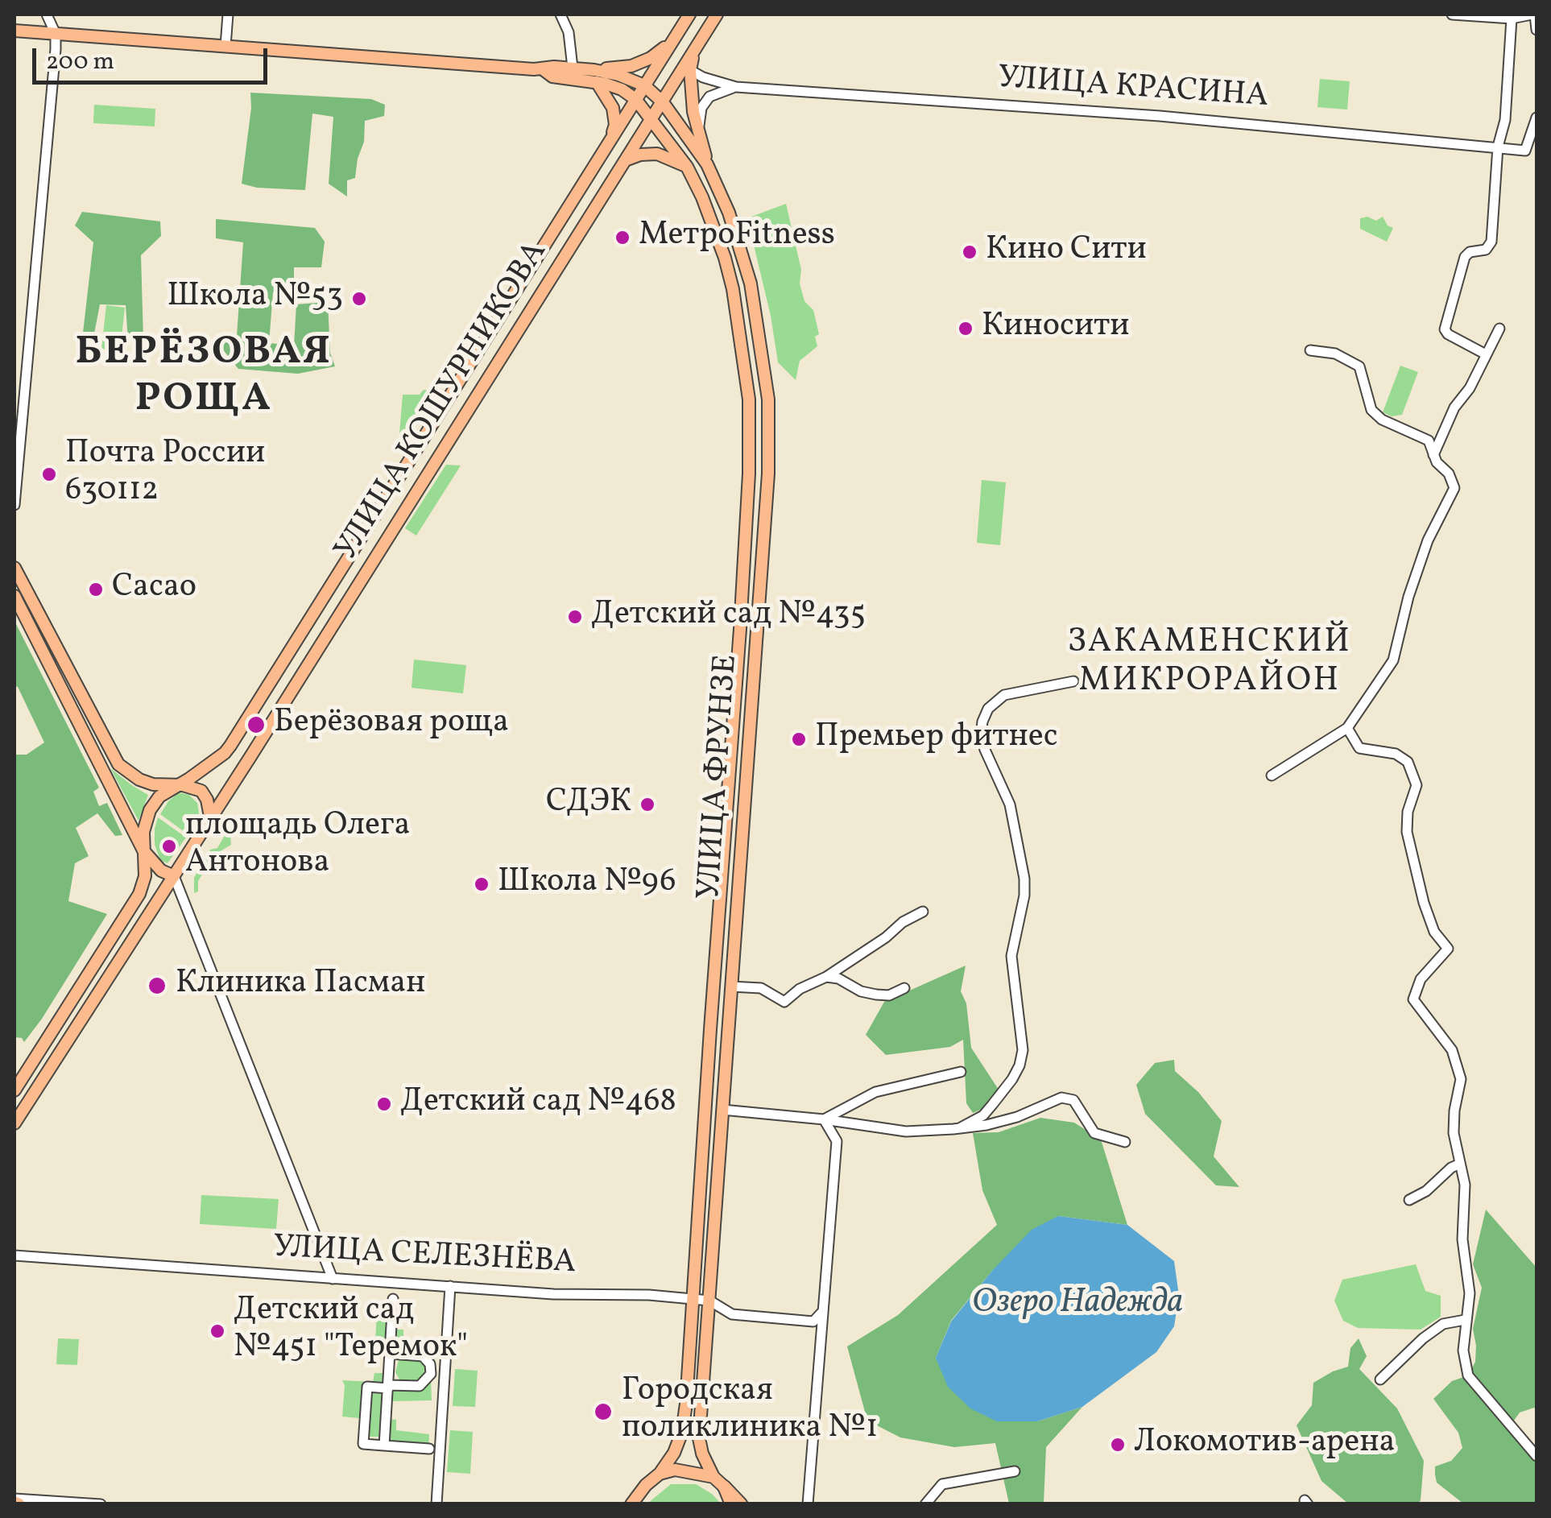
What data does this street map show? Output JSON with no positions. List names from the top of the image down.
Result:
{
  "streets": {
    "main road": ["УЛИЦА КОШУРНИКОВА", "УЛИЦА ФРУНЗЕ"],
    "street": ["УЛИЦА КРАСИНА", "УЛИЦА СЕЛЕЗНЁВА"]
  },
  "crossings": [
    ["УЛИЦА КОШУРНИКОВА", "УЛИЦА ФРУНЗЕ"],
    ["УЛИЦА ФРУНЗЕ", "УЛИЦА СЕЛЕЗНЁВА"]
  ],
  "districts": ["БЕРЁЗОВАЯ РОЩА", "ЗАКАМЕНСКИЙ МИКРОРАЙОН"],
  "water": ["Озеро Надежда"],
  "places": [
    "МетроFitness",
    "Кино Сити",
    "Школа №53",
    "Киносити",
    "Почта России 630112",
    "Cacao",
    "Детский сад №435",
    "Берёзовая роща",
    "Премьер фитнес",
    "СДЭК",
    "площадь Олега Антонова",
    "Школа №96",
    "Клиника Пасман",
    "Детский сад №468",
    "Детский сад №451 \"Теремок\"",
    "Городская поликлиника №1",
    "Локомотив-арена"
  ],
  "scale_bar": "200 m"
}
